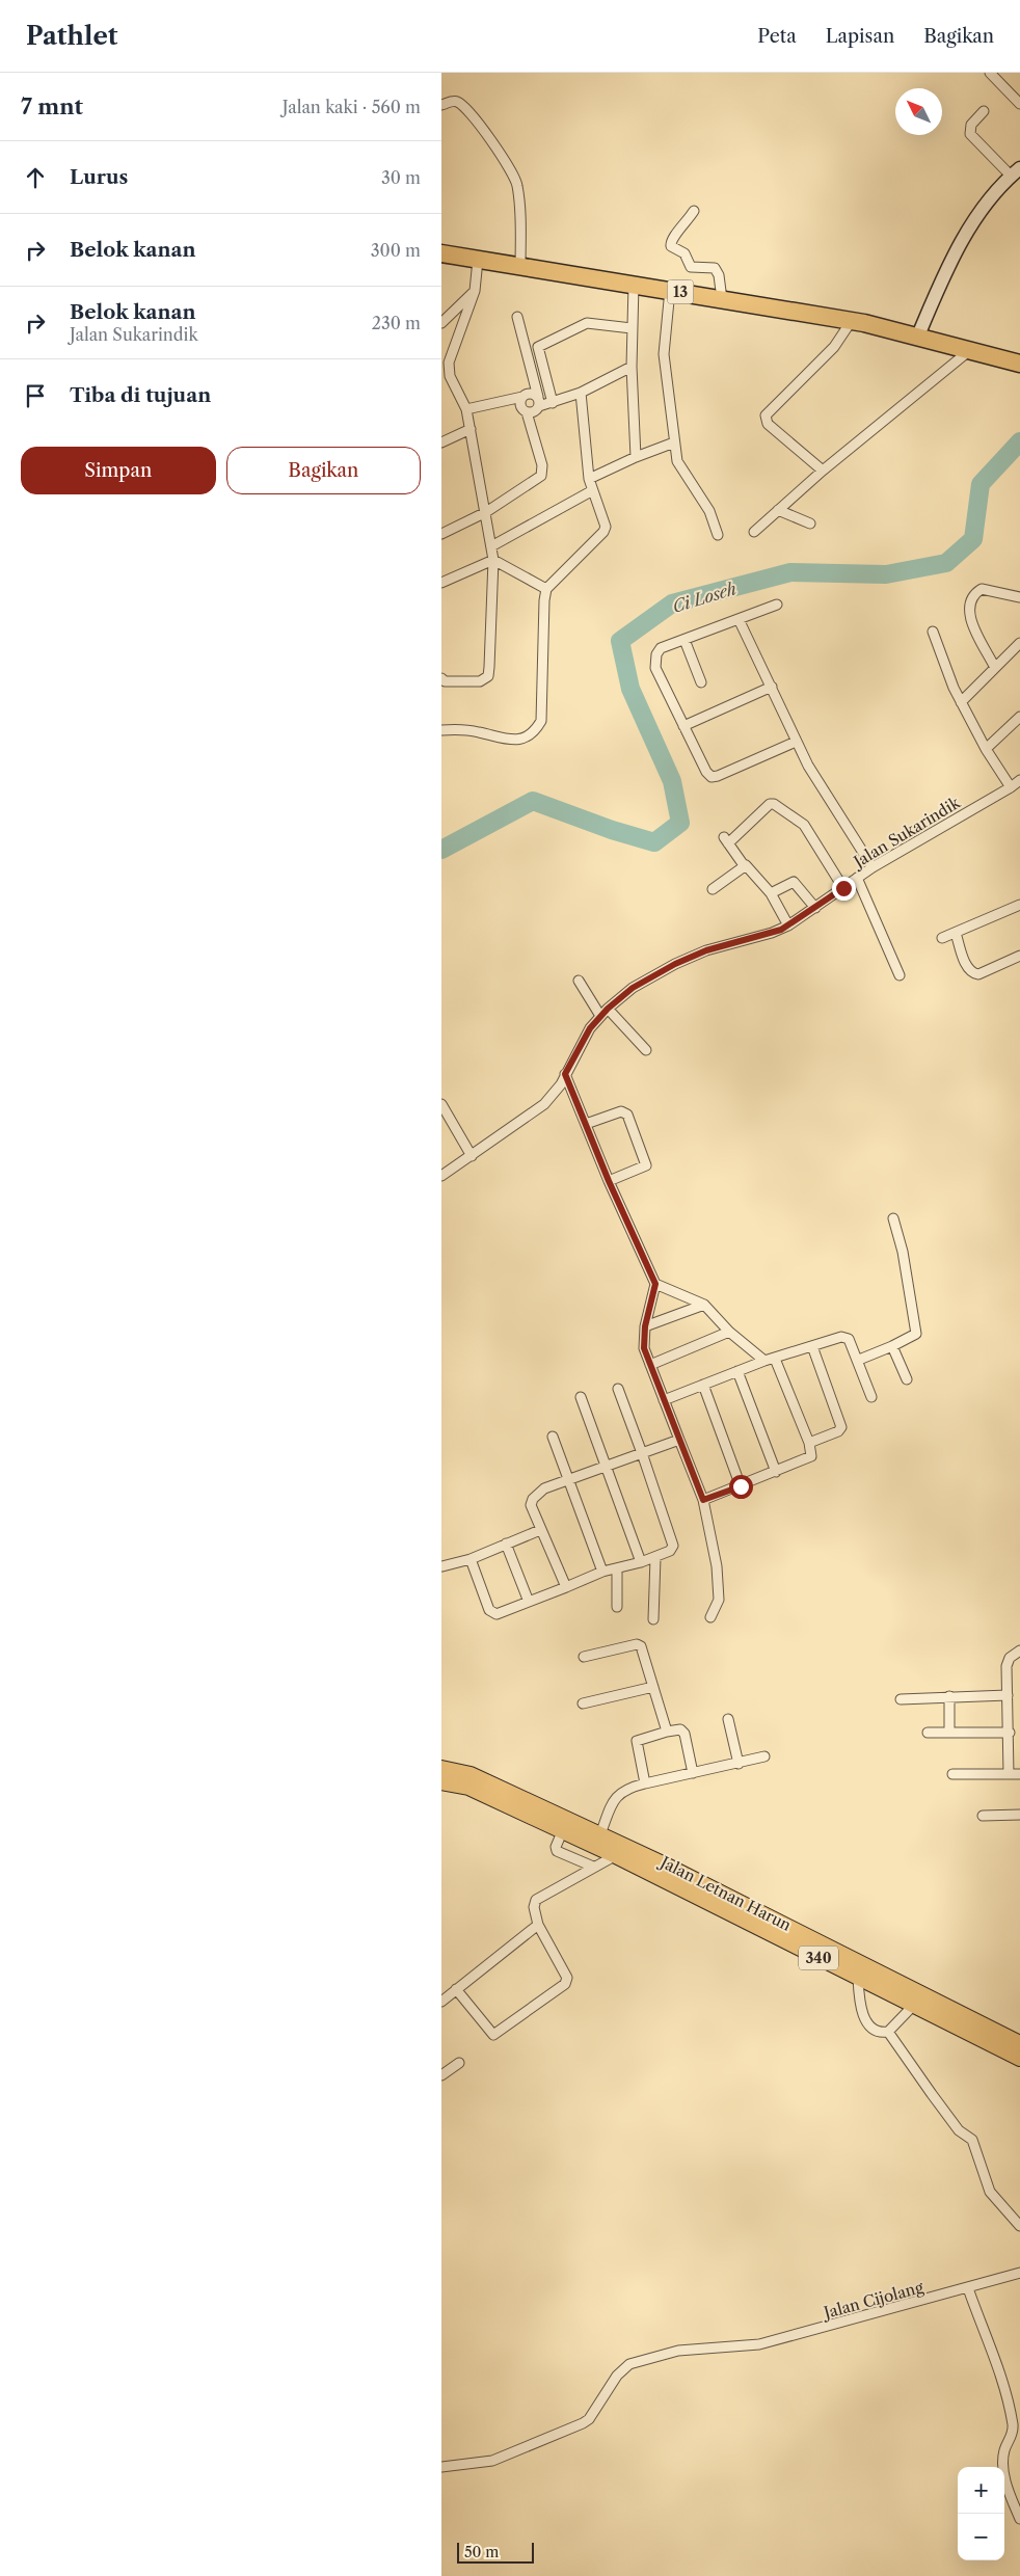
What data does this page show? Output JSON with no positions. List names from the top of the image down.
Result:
{
  "streets": {
    "highway": ["13"],
    "main road": ["Jalan Letnan Harun", "340"],
    "street": ["Jalan Sukarindik", "Jalan Cijolang"]
  },
  "water": ["Ci Loseh"],
  "scale_bar": "50 m",
  "north": "top left",
  "page": {
    "header": "Pathlet",
    "nav": ["Peta", "Lapisan", "Bagikan"],
    "heading": ["7 mnt", "Jalan kaki · 560 m"],
    "list": [
      ["Lurus", "30 m"],
      ["Belok kanan", "300 m"],
      ["Belok kanan", "Jalan Sukarindik", "230 m"],
      "Tiba di tujuan"
    ],
    "buttons": ["Simpan", "Bagikan"],
    "map_buttons": ["+", "−"],
    "scale": "50 m"
  }
}
